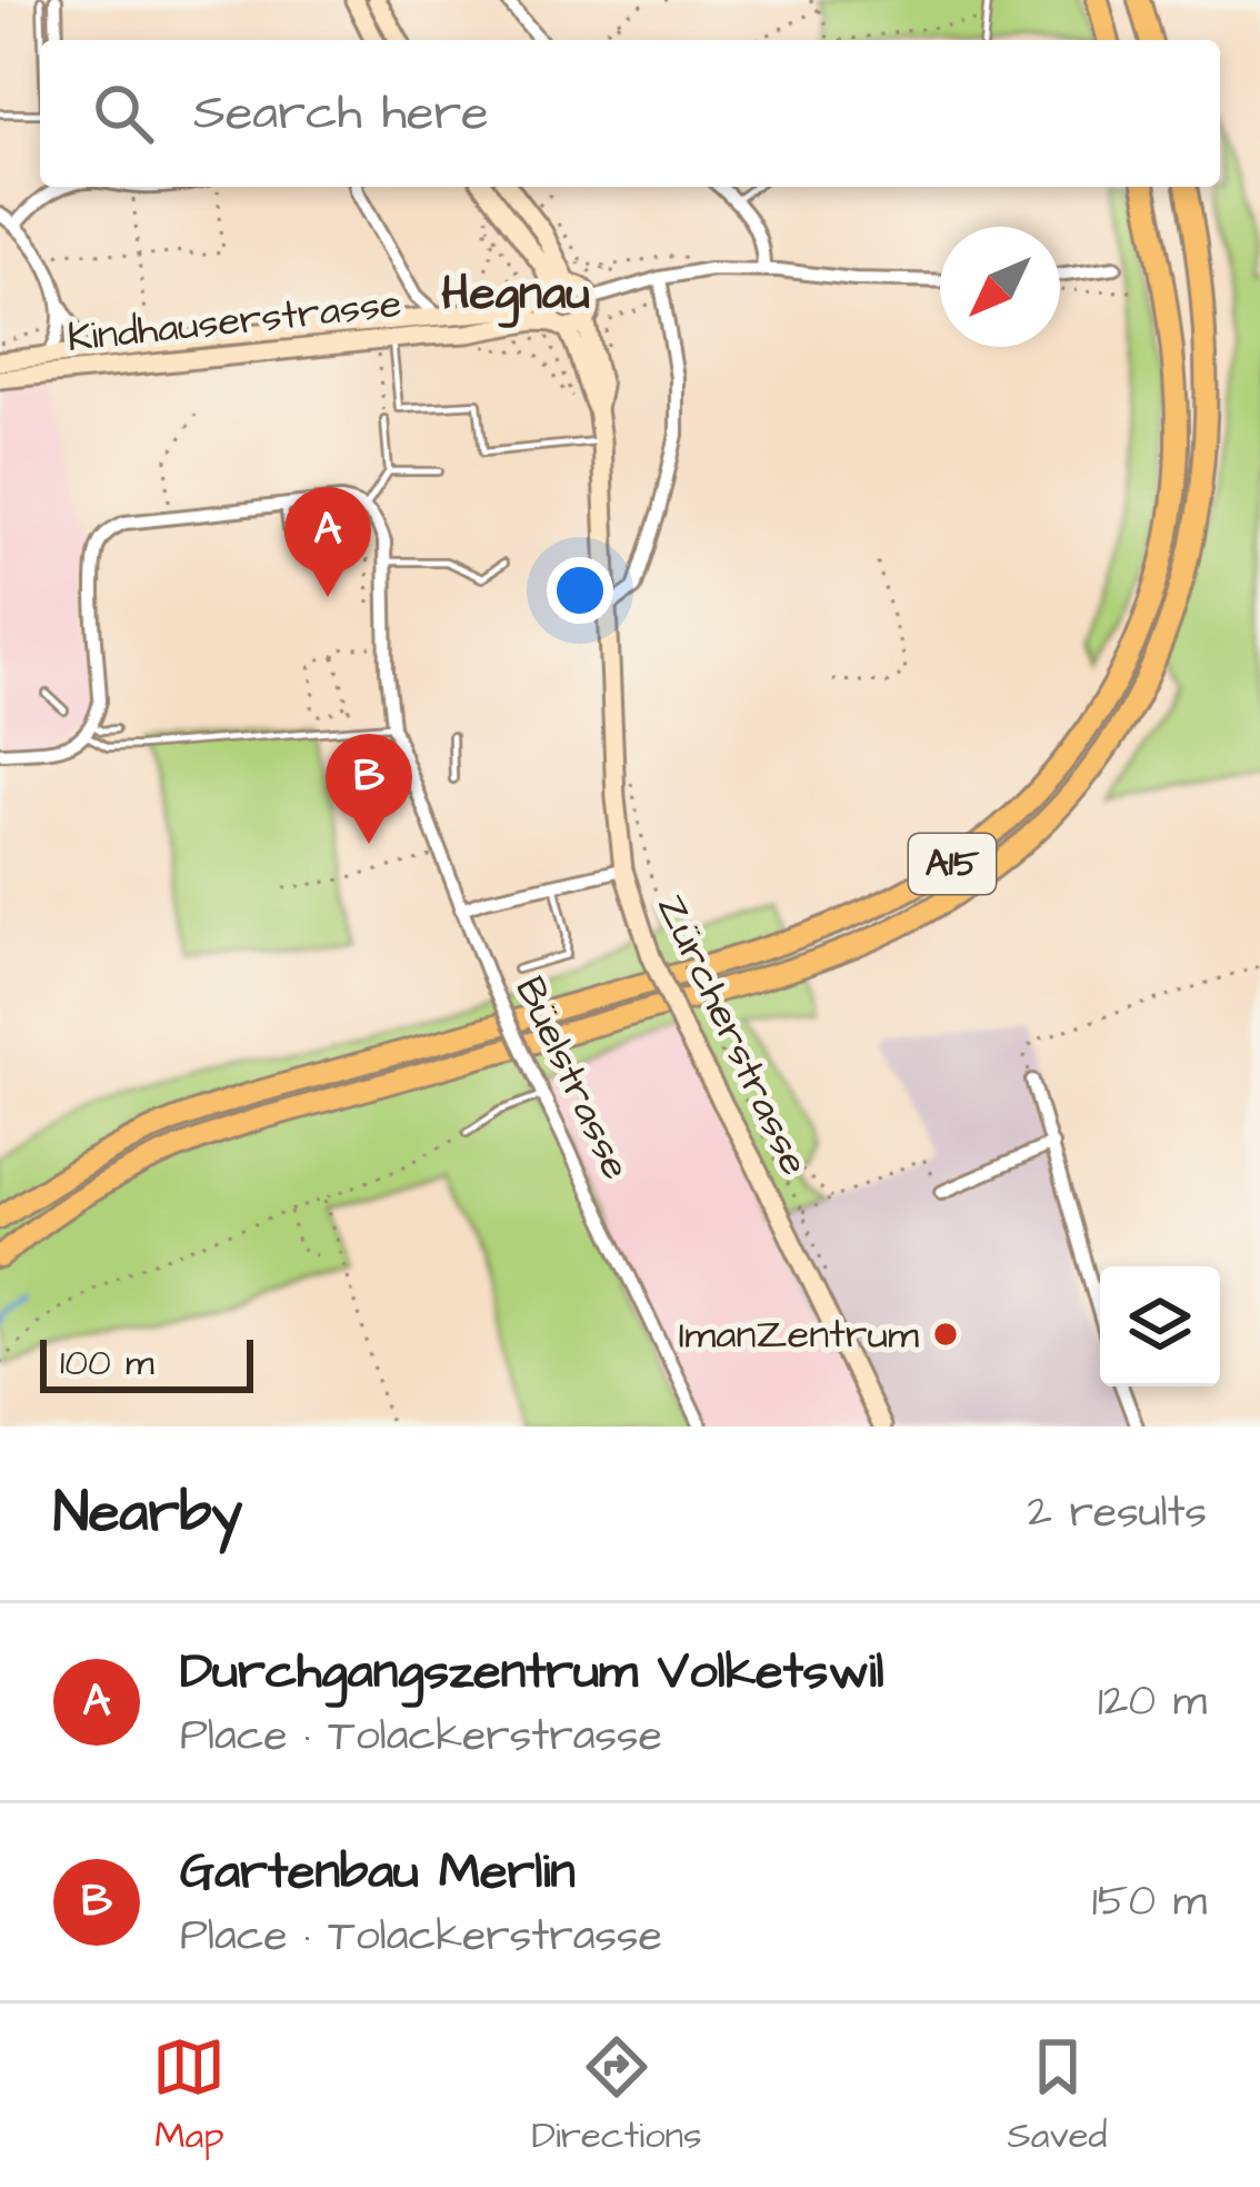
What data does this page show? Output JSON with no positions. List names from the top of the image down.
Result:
{
  "streets": {
    "highway": ["A15"],
    "main road": ["Kindhauserstrasse", "Zürcherstrasse"],
    "street": ["Büelstrasse"]
  },
  "crossings": [
    ["Kindhauserstrasse", "Zürcherstrasse"]
  ],
  "districts": ["Hegnau"],
  "places": ["ImanZentrum"],
  "scale_bar": "100 m",
  "north": "bottom left",
  "page": {
    "search": "Search here",
    "pins": ["A", "B"],
    "scale": "100 m",
    "heading": ["Nearby", "2 results"],
    "list": [
      {
        "mark": "A",
        "name": "Durchgangszentrum Volketswil",
        "note": "Place · Tolackerstrasse",
        "value": "120 m"
      },
      {
        "mark": "B",
        "name": "Gartenbau Merlin",
        "note": "Place · Tolackerstrasse",
        "value": "150 m"
      }
    ],
    "nav": ["Map", "Directions", "Saved"]
  }
}
